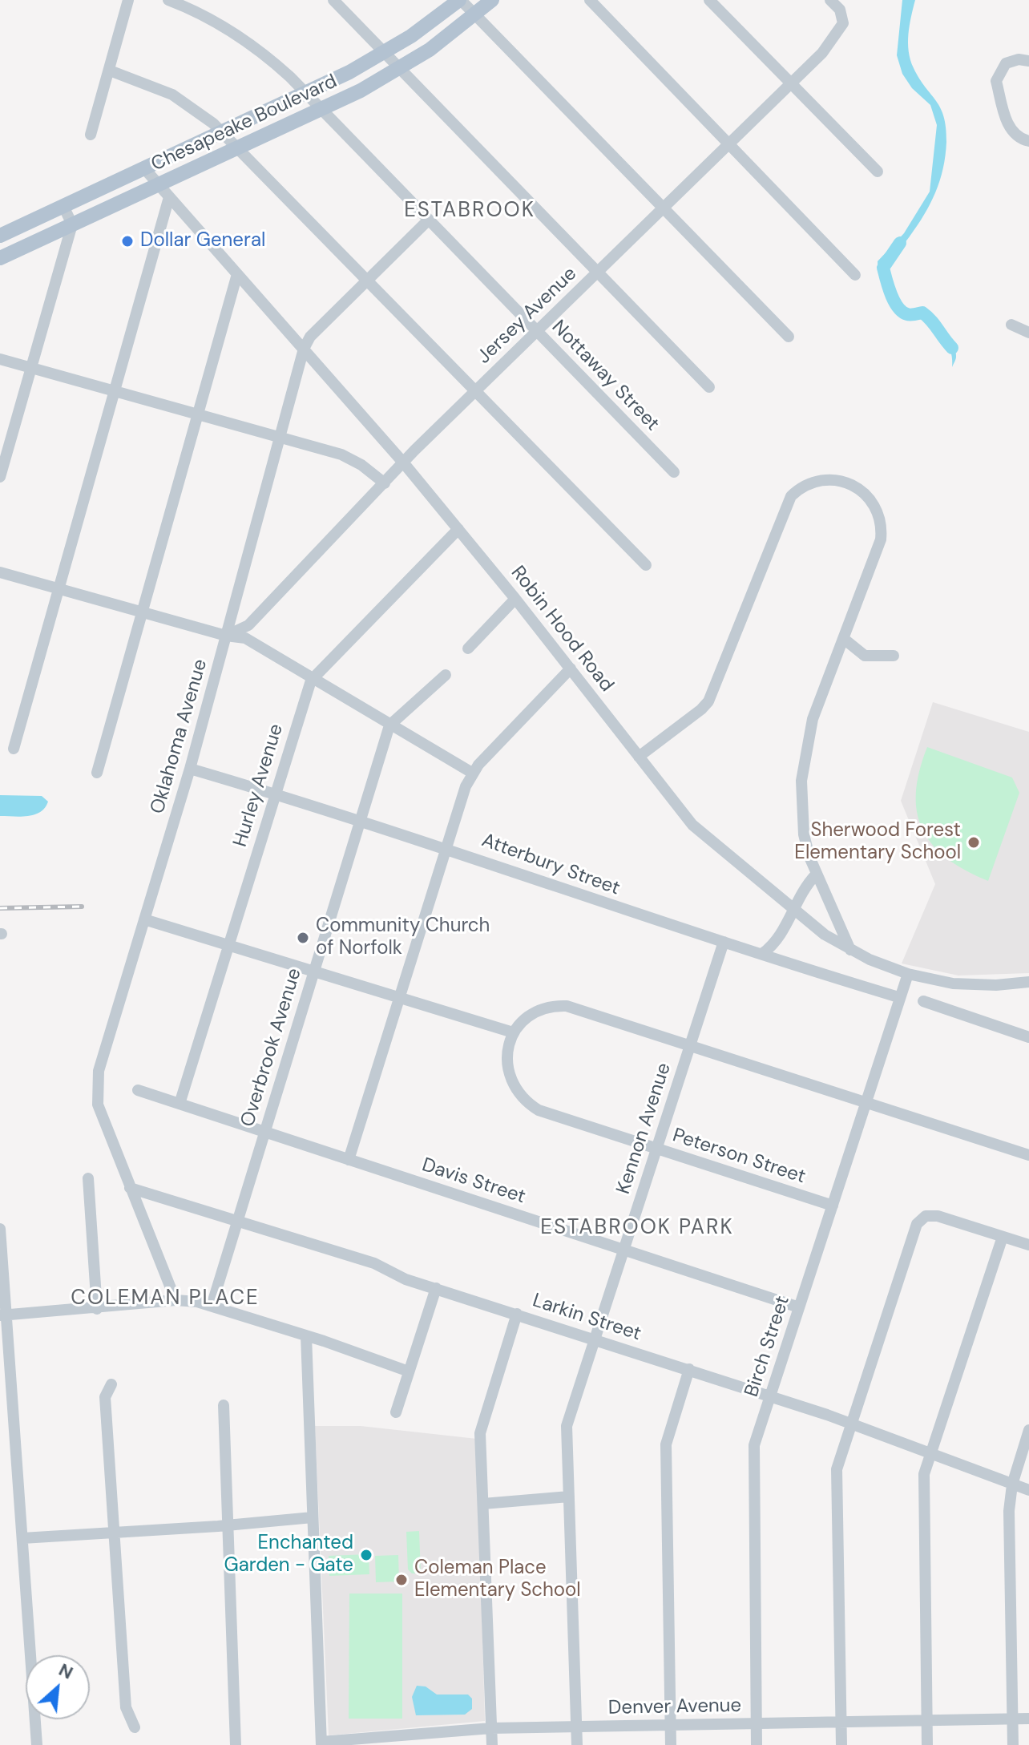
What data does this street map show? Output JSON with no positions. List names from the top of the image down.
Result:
{
  "streets": {
    "main road": ["Chesapeake Boulevard"],
    "street": [
      "Jersey Avenue",
      "Nottaway Street",
      "Robin Hood Road",
      "Oklahoma Avenue",
      "Hurley Avenue",
      "Atterbury Street",
      "Overbrook Avenue",
      "Kennon Avenue",
      "Peterson Street",
      "Davis Street",
      "Larkin Street",
      "Birch Street",
      "Denver Avenue"
    ]
  },
  "crossings": [
    ["Chesapeake Boulevard", "Nottaway Street"],
    ["Chesapeake Boulevard", "Robin Hood Road"],
    ["Jersey Avenue", "Nottaway Street"],
    ["Jersey Avenue", "Robin Hood Road"],
    ["Jersey Avenue", "Oklahoma Avenue"],
    ["Nottaway Street", "Oklahoma Avenue"],
    ["Robin Hood Road", "Oklahoma Avenue"],
    ["Robin Hood Road", "Hurley Avenue"],
    ["Robin Hood Road", "Birch Street"],
    ["Oklahoma Avenue", "Atterbury Street"],
    ["Oklahoma Avenue", "Larkin Street"],
    ["Hurley Avenue", "Atterbury Street"],
    ["Hurley Avenue", "Davis Street"],
    ["Atterbury Street", "Overbrook Avenue"],
    ["Atterbury Street", "Kennon Avenue"],
    ["Atterbury Street", "Birch Street"],
    ["Overbrook Avenue", "Davis Street"],
    ["Overbrook Avenue", "Larkin Street"],
    ["Kennon Avenue", "Peterson Street"],
    ["Kennon Avenue", "Davis Street"],
    ["Kennon Avenue", "Larkin Street"],
    ["Kennon Avenue", "Denver Avenue"],
    ["Peterson Street", "Birch Street"],
    ["Davis Street", "Birch Street"],
    ["Larkin Street", "Birch Street"],
    ["Birch Street", "Denver Avenue"]
  ],
  "districts": ["ESTABROOK", "ESTABROOK PARK", "COLEMAN PLACE"],
  "places": [
    "Dollar General",
    "Sherwood Forest Elementary School",
    "Community Church of Norfolk",
    "Enchanted Garden - Gate",
    "Coleman Place Elementary School"
  ],
  "north": "top right"
}
